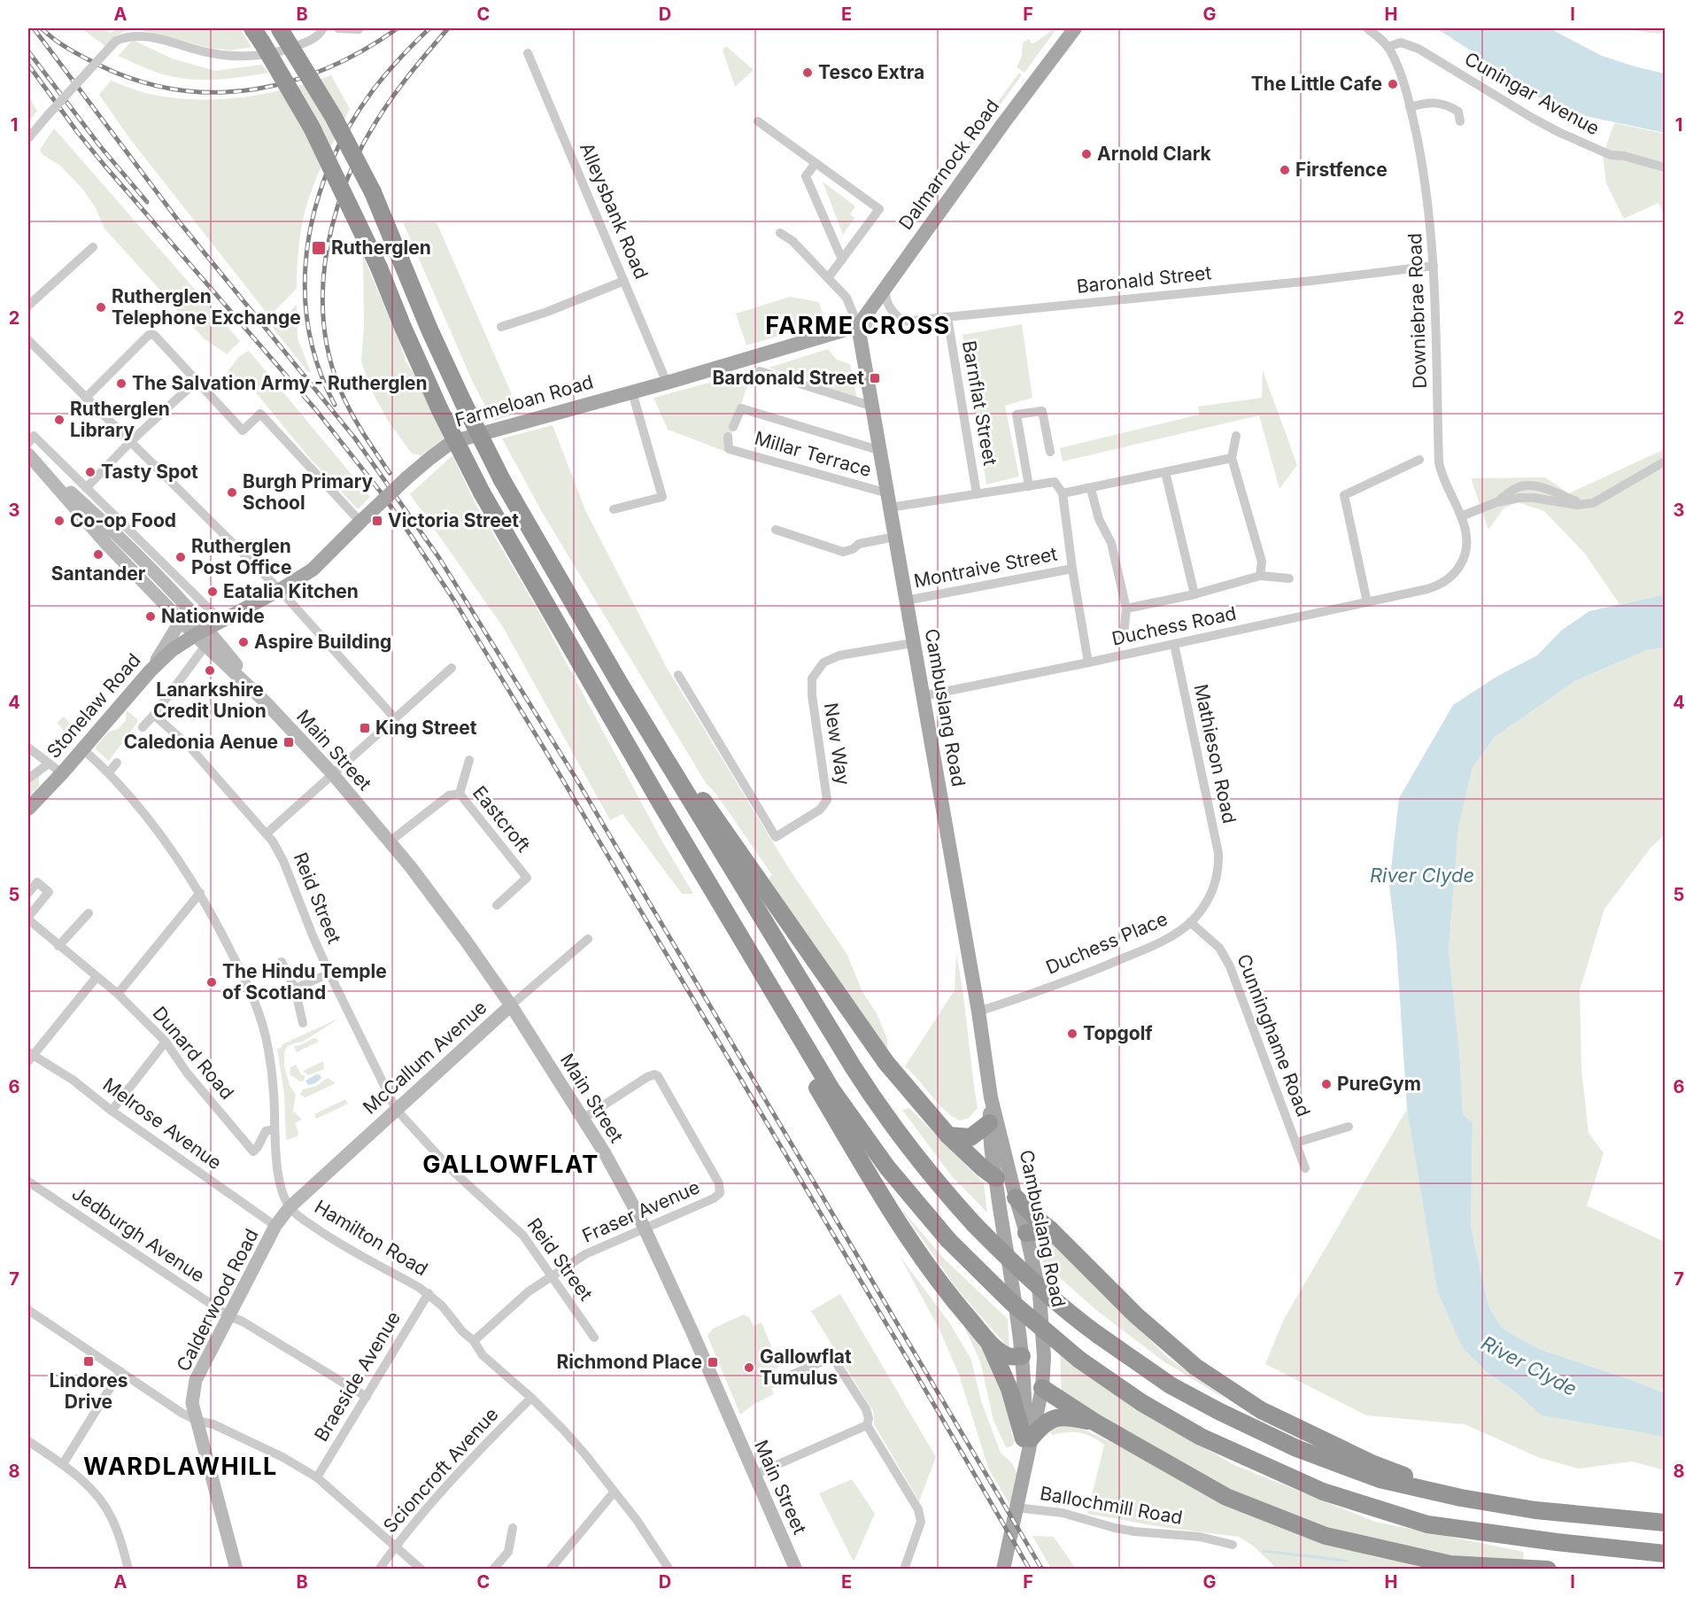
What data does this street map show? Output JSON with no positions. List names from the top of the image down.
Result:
{
  "streets": {
    "main road": [
      "Dalmarnock Road",
      "Farmeloan Road",
      "Stonelaw Road",
      "Cambuslang Road",
      "Main Street",
      "McCallum Avenue",
      "Calderwood Road"
    ],
    "street": [
      "Cuningar Avenue",
      "Alleysbank Road",
      "Baronald Street",
      "Downiebrae Road",
      "Barnflat Street",
      "Millar Terrace",
      "Montraive Street",
      "Duchess Road",
      "New Way",
      "Mathieson Road",
      "Eastcroft",
      "Reid Street",
      "Duchess Place",
      "Cunninghame Road",
      "Dunard Road",
      "Melrose Avenue",
      "Fraser Avenue",
      "Jedburgh Avenue",
      "Hamilton Road",
      "Braeside Avenue",
      "Scioncroft Avenue",
      "Ballochmill Road"
    ]
  },
  "crossings": [
    ["Cuningar Avenue", "Downiebrae Road"],
    ["Dalmarnock Road", "Baronald Street"],
    ["Dalmarnock Road", "Farmeloan Road"],
    ["Dalmarnock Road", "Cambuslang Road"],
    ["Alleysbank Road", "Farmeloan Road"],
    ["Baronald Street", "Downiebrae Road"],
    ["Baronald Street", "Farmeloan Road"],
    ["Baronald Street", "Barnflat Street"],
    ["Baronald Street", "Cambuslang Road"],
    ["Downiebrae Road", "Duchess Road"],
    ["Farmeloan Road", "Stonelaw Road"],
    ["Farmeloan Road", "Cambuslang Road"],
    ["Farmeloan Road", "Main Street"],
    ["Millar Terrace", "Cambuslang Road"],
    ["Montraive Street", "Cambuslang Road"],
    ["Duchess Road", "Cambuslang Road"],
    ["Duchess Road", "Mathieson Road"],
    ["Stonelaw Road", "Main Street"],
    ["Stonelaw Road", "Hamilton Road"],
    ["Cambuslang Road", "New Way"],
    ["Cambuslang Road", "Duchess Place"],
    ["Cambuslang Road", "Ballochmill Road"],
    ["Main Street", "Eastcroft"],
    ["Main Street", "McCallum Avenue"],
    ["Main Street", "Fraser Avenue"],
    ["Mathieson Road", "Duchess Place"],
    ["Reid Street", "McCallum Avenue"],
    ["Reid Street", "Fraser Avenue"],
    ["Duchess Place", "Cunninghame Road"],
    ["Dunard Road", "Hamilton Road"],
    ["McCallum Avenue", "Hamilton Road"],
    ["McCallum Avenue", "Calderwood Road"],
    ["Melrose Avenue", "Calderwood Road"],
    ["Fraser Avenue", "Hamilton Road"],
    ["Jedburgh Avenue", "Calderwood Road"],
    ["Jedburgh Avenue", "Braeside Avenue"],
    ["Hamilton Road", "Calderwood Road"],
    ["Hamilton Road", "Braeside Avenue"],
    ["Hamilton Road", "Scioncroft Avenue"]
  ],
  "districts": ["FARME CROSS", "GALLOWFLAT", "WARDLAWHILL"],
  "water": ["River Clyde"],
  "places": {
    "other": [
      "Tesco Extra",
      "The Little Cafe",
      "Arnold Clark",
      "Firstfence",
      "Rutherglen Telephone Exchange",
      "The Salvation Army - Rutherglen",
      "Rutherglen Library",
      "Tasty Spot",
      "Burgh Primary School",
      "Co-op Food",
      "Santander",
      "Rutherglen Post Office",
      "Eatalia Kitchen",
      "Nationwide",
      "Aspire Building",
      "Lanarkshire Credit Union",
      "The Hindu Temple of Scotland",
      "Topgolf",
      "PureGym",
      "Gallowflat Tumulus"
    ],
    "transit": [
      "Rutherglen",
      "Bardonald Street",
      "Victoria Street",
      "King Street",
      "Caledonia Aenue",
      "Lindores Drive",
      "Richmond Place"
    ]
  },
  "grid": {
    "columns": [
      "A",
      "B",
      "C",
      "D",
      "E",
      "F",
      "G",
      "H",
      "I"
    ],
    "rows": [
      "1",
      "2",
      "3",
      "4",
      "5",
      "6",
      "7",
      "8"
    ]
  }
}
